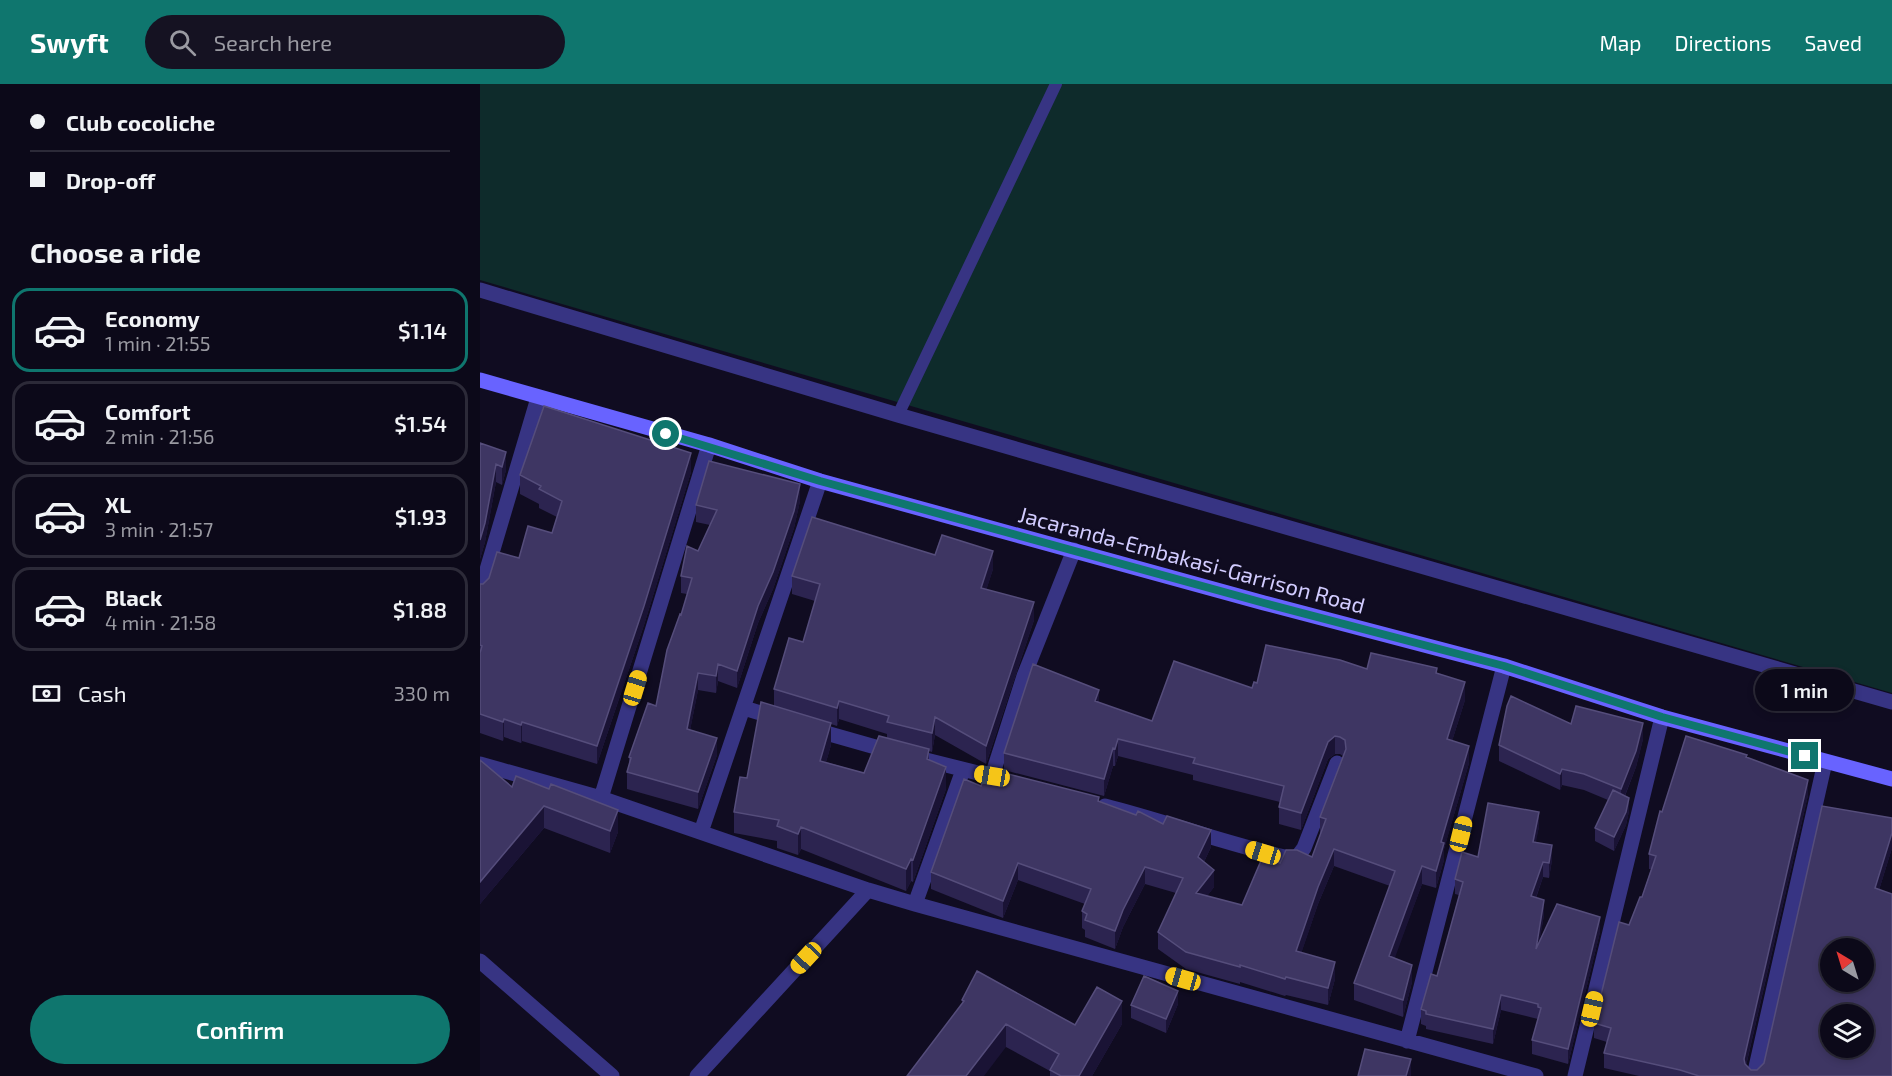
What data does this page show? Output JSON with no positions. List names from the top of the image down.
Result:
{
  "streets": {
    "street": ["Jacaranda-Embakasi-Garrison Road"]
  },
  "north": "top left",
  "page": {
    "header": "Swyft",
    "search": "Search here",
    "nav": ["Map", "Directions", "Saved"],
    "banner": ["Club cocoliche", "Drop-off"],
    "heading": "Choose a ride",
    "list": [
      {
        "name": "Economy",
        "note": "1 min · 21:55",
        "value": "$1.14"
      },
      {
        "name": "Comfort",
        "note": "2 min · 21:56",
        "value": "$1.54"
      },
      {
        "name": "XL",
        "note": "3 min · 21:57",
        "value": "$1.93"
      },
      {
        "name": "Black",
        "note": "4 min · 21:58",
        "value": "$1.88"
      }
    ],
    "pay": ["Cash", "330 m"],
    "bubble": "1 min",
    "buttons": "Confirm"
  }
}
